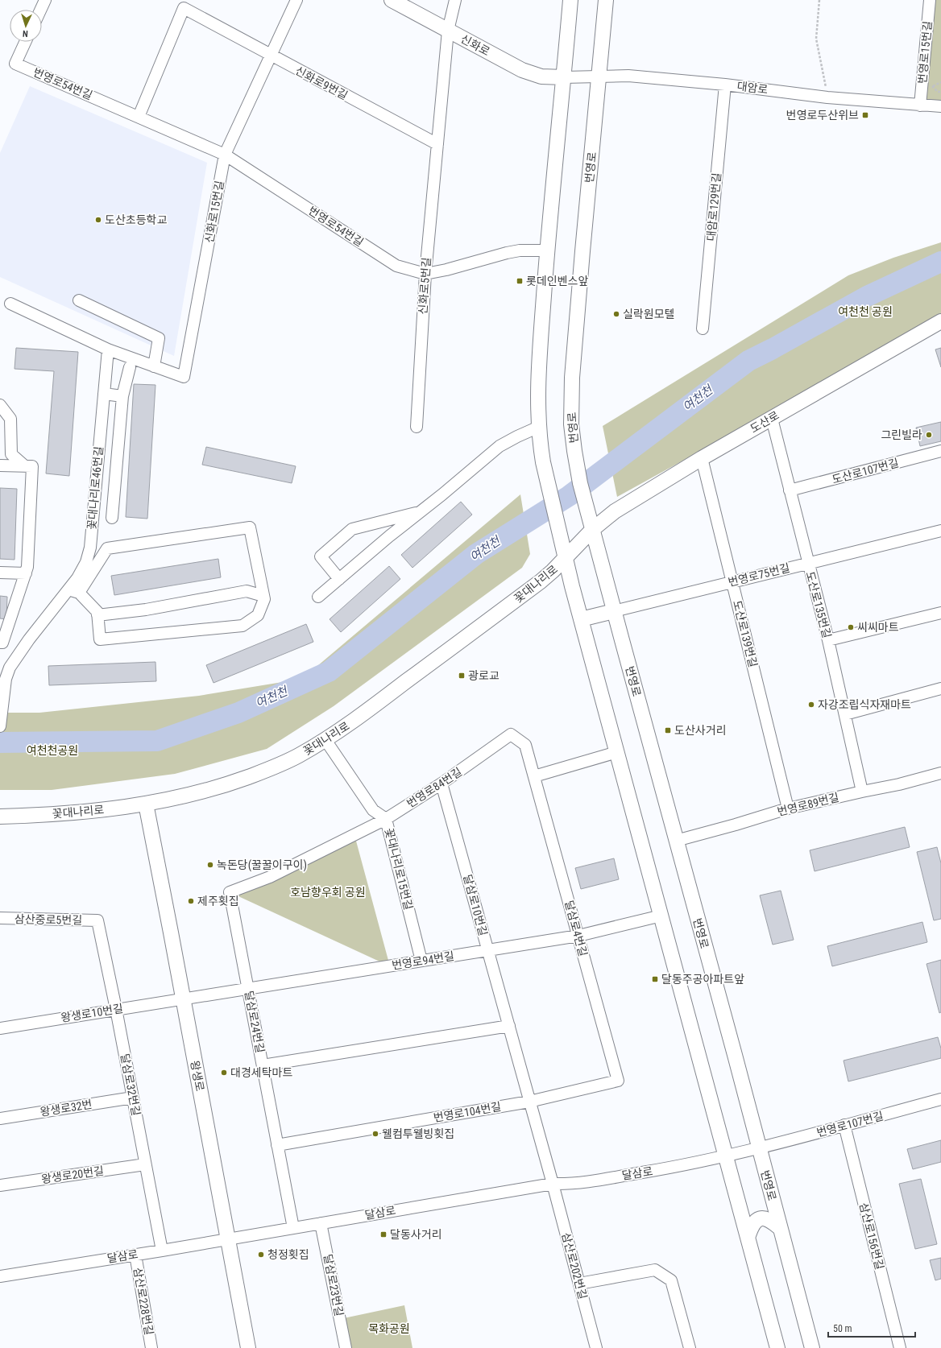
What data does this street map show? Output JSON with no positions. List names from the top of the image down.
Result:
{
  "streets": {
    "main road": [
      "신화로",
      "번영로",
      "도산로",
      "꽃대나리로",
      "왕생로"
    ],
    "street": [
      "번영로15번길",
      "신화로9번길",
      "번영로54번길",
      "대암로",
      "대암로129번길",
      "신화로15번길",
      "신화로5번길",
      "도산로107번길",
      "꽃대나리로46번길",
      "번영로75번길",
      "도산로135번길",
      "도산로139번길",
      "번영로84번길",
      "번영로89번길",
      "꽃대나리로15번길",
      "달삼로10번길",
      "삼산중로5번길",
      "달삼로4번길",
      "번영로94번길",
      "왕생로10번길",
      "달삼로24번길",
      "달삼로32번길",
      "왕생로32번",
      "번영로104번길",
      "번영로107번길",
      "달삼로",
      "왕생로20번길",
      "삼산로156번길",
      "삼산로202번길",
      "달삼로23번길",
      "삼산로228번길"
    ]
  },
  "crossings": [
    ["신화로", "대암로"],
    ["신화로", "신화로5번길"],
    ["번영로15번길", "대암로"],
    ["신화로9번길", "신화로15번길"],
    ["신화로9번길", "신화로5번길"],
    ["번영로54번길", "신화로15번길"],
    ["번영로54번길", "신화로5번길"],
    ["대암로", "번영로"],
    ["대암로", "대암로129번길"],
    ["번영로", "도산로"],
    ["번영로", "번영로75번길"],
    ["번영로", "꽃대나리로"],
    ["번영로", "번영로89번길"],
    ["번영로", "번영로107번길"],
    ["번영로", "달삼로"],
    ["도산로", "꽃대나리로"],
    ["도산로", "도산로135번길"],
    ["도산로", "도산로139번길"],
    ["도산로107번길", "도산로135번길"],
    ["번영로75번길", "도산로135번길"],
    ["번영로75번길", "도산로139번길"],
    ["꽃대나리로", "꽃대나리로15번길"],
    ["꽃대나리로", "왕생로"],
    ["도산로135번길", "번영로89번길"],
    ["도산로139번길", "번영로89번길"],
    ["번영로84번길", "꽃대나리로15번길"],
    ["번영로84번길", "달삼로10번길"],
    ["번영로84번길", "달삼로4번길"],
    ["번영로84번길", "달삼로24번길"],
    ["꽃대나리로15번길", "번영로94번길"],
    ["달삼로10번길", "번영로94번길"],
    ["달삼로10번길", "번영로104번길"],
    ["달삼로10번길", "달삼로"],
    ["달삼로10번길", "삼산로202번길"],
    ["삼산중로5번길", "달삼로32번길"],
    ["달삼로4번길", "번영로94번길"],
    ["달삼로4번길", "번영로104번길"],
    ["번영로94번길", "왕생로10번길"],
    ["번영로94번길", "달삼로24번길"],
    ["번영로94번길", "왕생로"],
    ["왕생로10번길", "왕생로"],
    ["왕생로10번길", "달삼로32번길"],
    ["달삼로24번길", "번영로104번길"],
    ["달삼로24번길", "달삼로"],
    ["왕생로", "달삼로"],
    ["달삼로32번길", "왕생로32번"],
    ["달삼로32번길", "달삼로"],
    ["달삼로32번길", "왕생로20번길"],
    ["번영로107번길", "달삼로"],
    ["번영로107번길", "삼산로156번길"],
    ["달삼로", "삼산로202번길"],
    ["달삼로", "달삼로23번길"],
    ["달삼로", "삼산로228번길"]
  ],
  "water": ["여천천"],
  "parks": [
    "여천천 공원",
    "여천천공원",
    "호남향우회 공원",
    "목화공원"
  ],
  "places": {
    "transit": [
      "번영로두산위브",
      "롯데인벤스앞",
      "광로교",
      "도산사거리",
      "달동주공아파트앞",
      "달동사거리"
    ],
    "other": [
      "도산초등학교",
      "실락원모텔",
      "그린빌라",
      "씨씨마트",
      "자강조립식자재마트",
      "녹돈당(꿀꿀이구이)",
      "제주횟집",
      "대경세탁마트",
      "웰컴투웰빙횟집",
      "청정횟집"
    ]
  },
  "scale_bar": "50 m",
  "north": "bottom"
}
